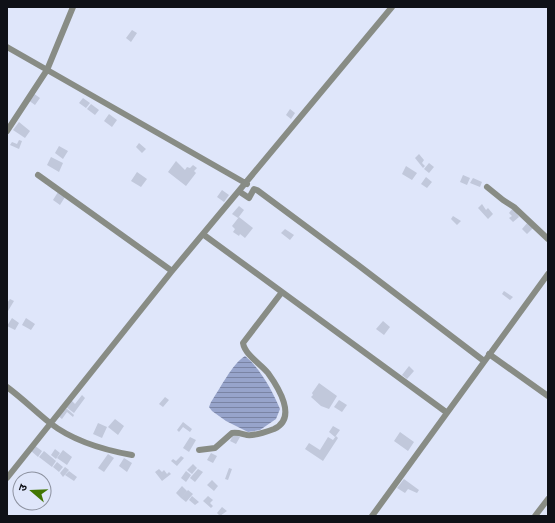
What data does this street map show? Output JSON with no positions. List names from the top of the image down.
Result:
{
  "north": "left"
}
